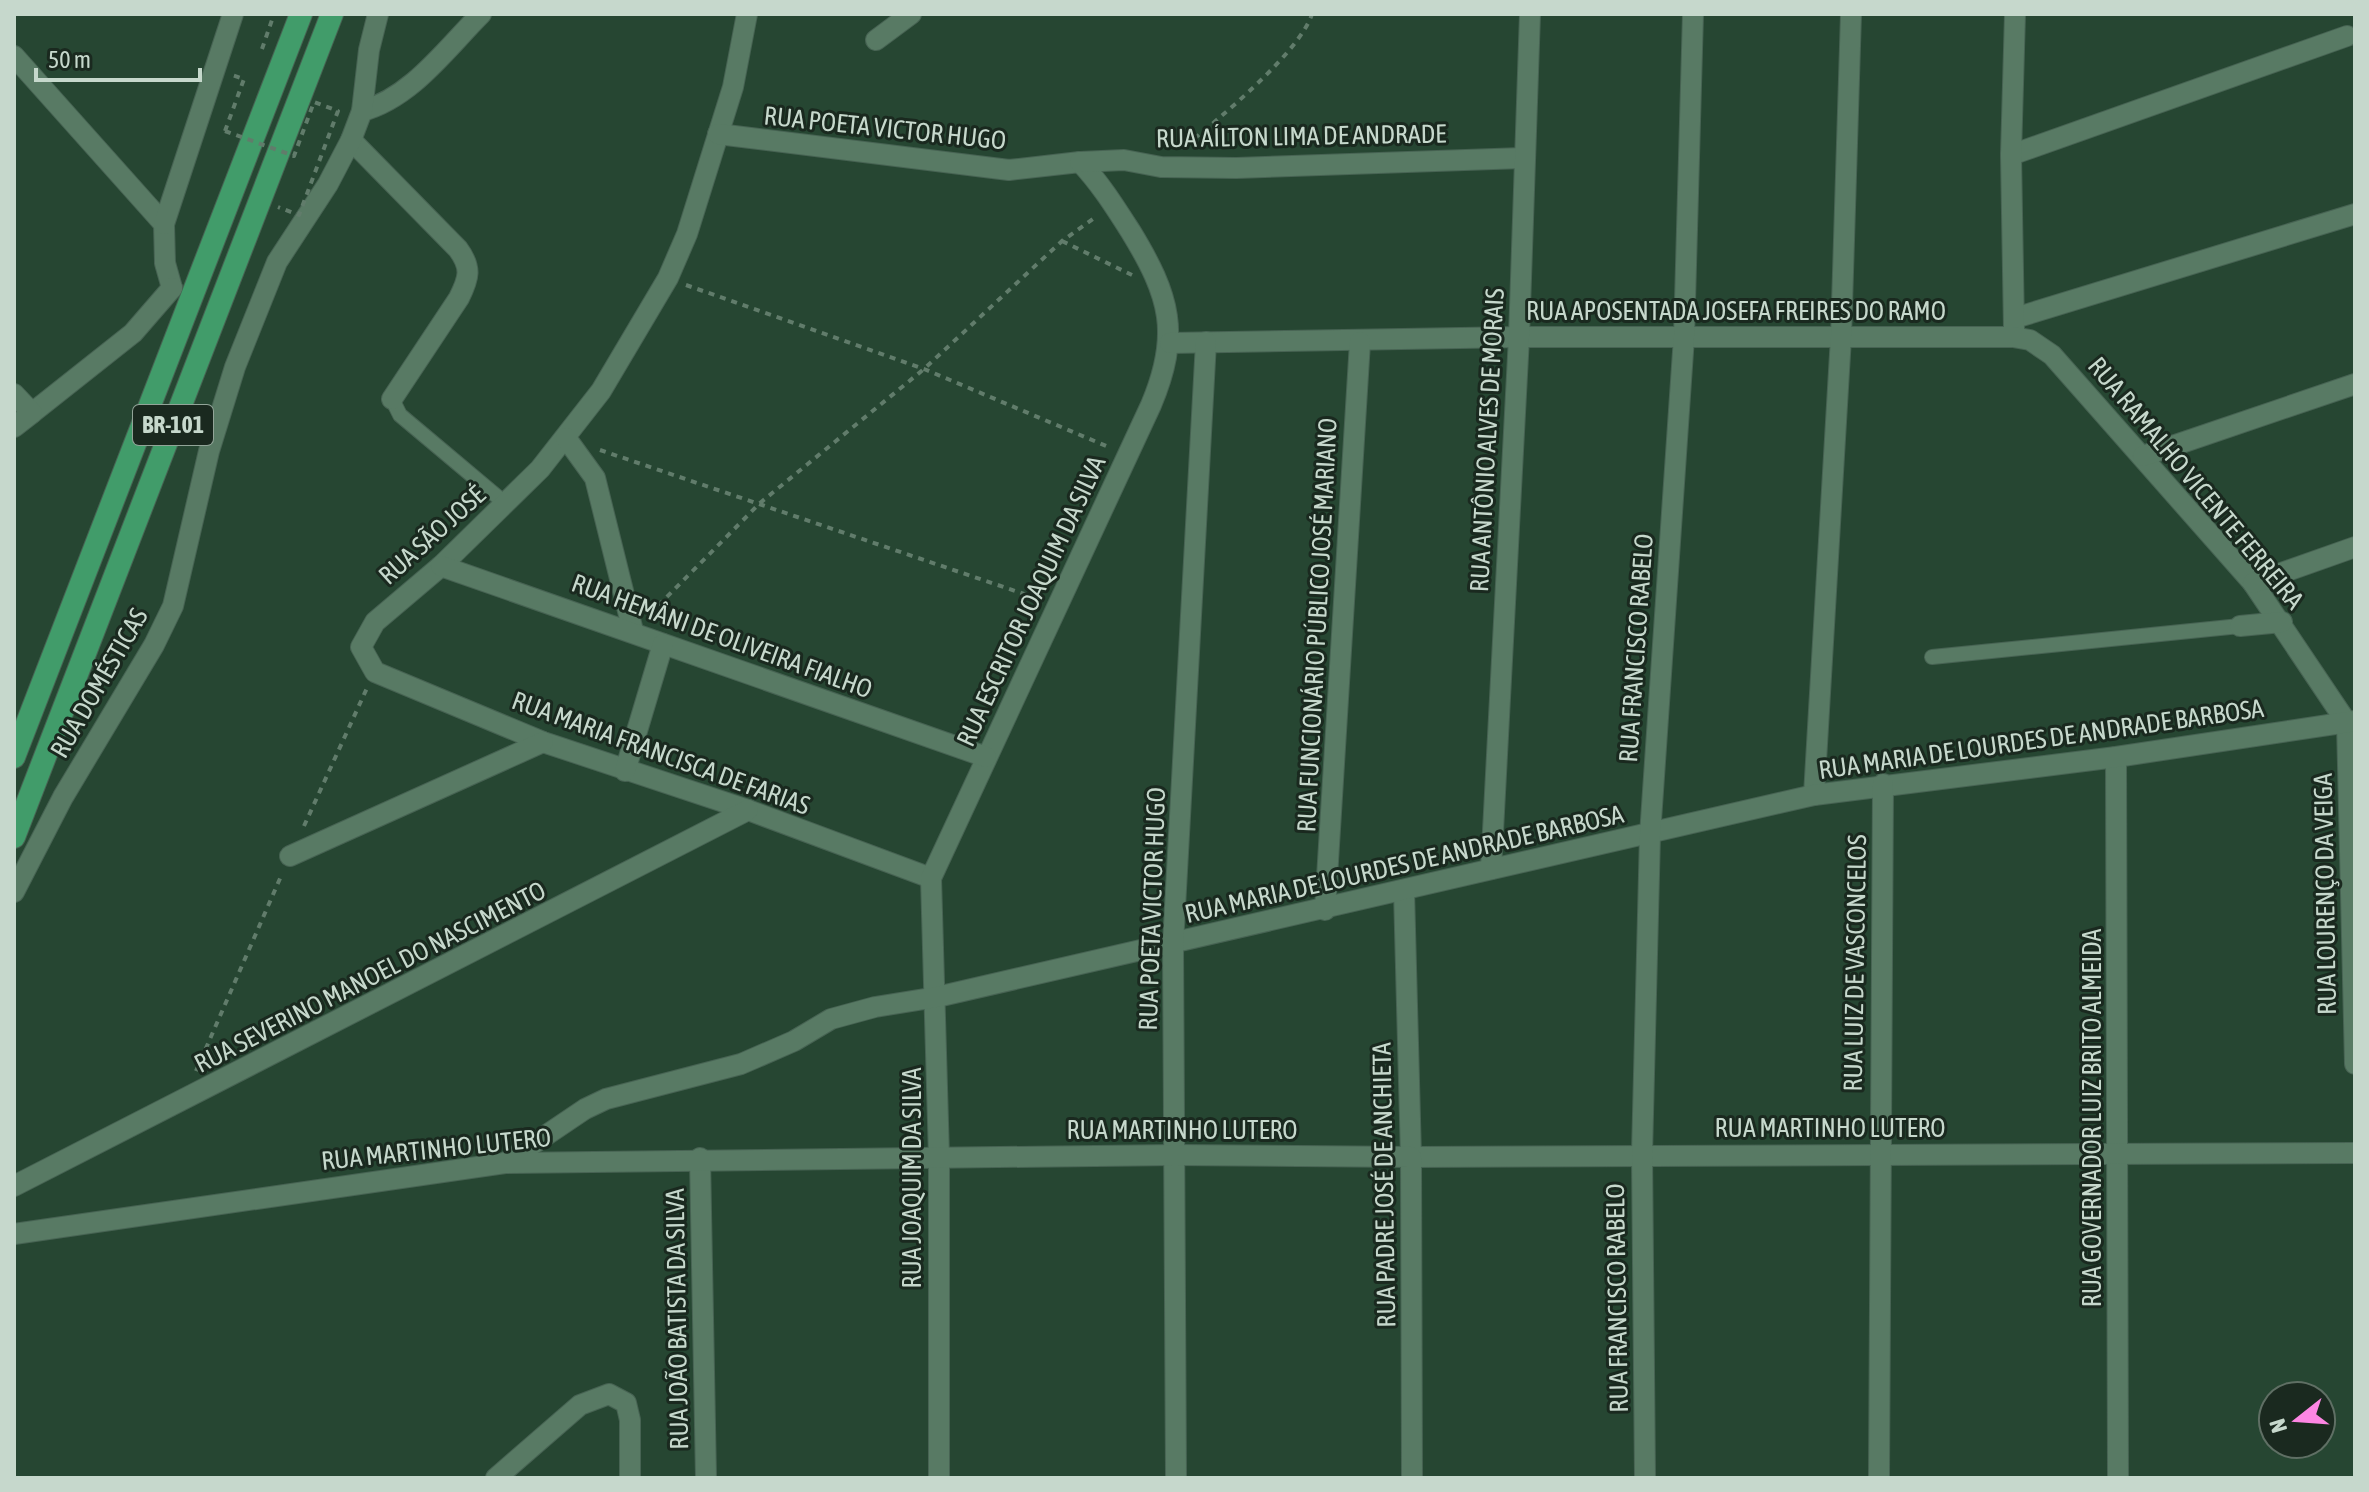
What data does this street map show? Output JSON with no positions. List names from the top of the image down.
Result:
{
  "streets": {
    "highway": ["BR-101"],
    "street": [
      "RUA POETA VICTOR HUGO",
      "RUA AÍLTON LIMA DE ANDRADE",
      "RUA APOSENTADA JOSEFA FREIRES DO RAMO",
      "RUA ANTÔNIO ALVES DE MORAIS",
      "RUA RAMALHO VICENTE FERREIRA",
      "RUA SÃO JOSÉ",
      "RUA ESCRITOR JOAQUIM DA SILVA",
      "RUA FUNCIONÁRIO PÚBLICO JOSÉ MARIANO",
      "RUA HEMÂNI DE OLIVEIRA FIALHO",
      "RUA FRANCISCO RABELO",
      "RUA DOMÉSTICAS",
      "RUA MARIA DE LOURDES DE ANDRADE BARBOSA",
      "RUA MARIA FRANCISCA DE FARIAS",
      "RUA LOURENÇO DA VEIGA",
      "RUA LUIZ DE VASCONCELOS",
      "RUA SEVERINO MANOEL DO NASCIMENTO",
      "RUA GOVERNADOR LUIZ BRITO ALMEIDA",
      "RUA MARTINHO LUTERO",
      "RUA JOAQUIM DA SILVA",
      "RUA PADRE JOSÉ DE ANCHIETA",
      "RUA JOÃO BATISTA DA SILVA"
    ]
  },
  "crossings": [
    ["RUA POETA VICTOR HUGO", "RUA AÍLTON LIMA DE ANDRADE"],
    ["RUA POETA VICTOR HUGO", "RUA APOSENTADA JOSEFA FREIRES DO RAMO"],
    ["RUA POETA VICTOR HUGO", "RUA SÃO JOSÉ"],
    ["RUA POETA VICTOR HUGO", "RUA MARIA DE LOURDES DE ANDRADE BARBOSA"],
    ["RUA POETA VICTOR HUGO", "RUA MARTINHO LUTERO"],
    ["RUA AÍLTON LIMA DE ANDRADE", "RUA ANTÔNIO ALVES DE MORAIS"],
    ["RUA APOSENTADA JOSEFA FREIRES DO RAMO", "RUA ANTÔNIO ALVES DE MORAIS"],
    ["RUA APOSENTADA JOSEFA FREIRES DO RAMO", "RUA RAMALHO VICENTE FERREIRA"],
    ["RUA APOSENTADA JOSEFA FREIRES DO RAMO", "RUA ESCRITOR JOAQUIM DA SILVA"],
    ["RUA APOSENTADA JOSEFA FREIRES DO RAMO", "RUA FUNCIONÁRIO PÚBLICO JOSÉ MARIANO"],
    ["RUA APOSENTADA JOSEFA FREIRES DO RAMO", "RUA FRANCISCO RABELO"],
    ["RUA ANTÔNIO ALVES DE MORAIS", "RUA MARIA DE LOURDES DE ANDRADE BARBOSA"],
    ["RUA RAMALHO VICENTE FERREIRA", "RUA MARIA DE LOURDES DE ANDRADE BARBOSA"],
    ["RUA RAMALHO VICENTE FERREIRA", "RUA LOURENÇO DA VEIGA"],
    ["RUA SÃO JOSÉ", "RUA HEMÂNI DE OLIVEIRA FIALHO"],
    ["RUA SÃO JOSÉ", "RUA MARIA FRANCISCA DE FARIAS"],
    ["RUA ESCRITOR JOAQUIM DA SILVA", "RUA HEMÂNI DE OLIVEIRA FIALHO"],
    ["RUA ESCRITOR JOAQUIM DA SILVA", "RUA MARIA FRANCISCA DE FARIAS"],
    ["RUA ESCRITOR JOAQUIM DA SILVA", "RUA JOAQUIM DA SILVA"],
    ["RUA FUNCIONÁRIO PÚBLICO JOSÉ MARIANO", "RUA MARIA DE LOURDES DE ANDRADE BARBOSA"],
    ["RUA FRANCISCO RABELO", "RUA MARIA DE LOURDES DE ANDRADE BARBOSA"],
    ["RUA FRANCISCO RABELO", "RUA MARTINHO LUTERO"],
    ["RUA MARIA DE LOURDES DE ANDRADE BARBOSA", "RUA LOURENÇO DA VEIGA"],
    ["RUA MARIA DE LOURDES DE ANDRADE BARBOSA", "RUA LUIZ DE VASCONCELOS"],
    ["RUA MARIA DE LOURDES DE ANDRADE BARBOSA", "RUA GOVERNADOR LUIZ BRITO ALMEIDA"],
    ["RUA MARIA DE LOURDES DE ANDRADE BARBOSA", "RUA MARTINHO LUTERO"],
    ["RUA MARIA DE LOURDES DE ANDRADE BARBOSA", "RUA JOAQUIM DA SILVA"],
    ["RUA MARIA DE LOURDES DE ANDRADE BARBOSA", "RUA PADRE JOSÉ DE ANCHIETA"],
    ["RUA MARIA FRANCISCA DE FARIAS", "RUA SEVERINO MANOEL DO NASCIMENTO"],
    ["RUA MARIA FRANCISCA DE FARIAS", "RUA JOAQUIM DA SILVA"],
    ["RUA LUIZ DE VASCONCELOS", "RUA MARTINHO LUTERO"],
    ["RUA GOVERNADOR LUIZ BRITO ALMEIDA", "RUA MARTINHO LUTERO"],
    ["RUA MARTINHO LUTERO", "RUA JOAQUIM DA SILVA"],
    ["RUA MARTINHO LUTERO", "RUA PADRE JOSÉ DE ANCHIETA"],
    ["RUA MARTINHO LUTERO", "RUA JOÃO BATISTA DA SILVA"]
  ],
  "scale_bar": "50 m",
  "north": "left"
}
